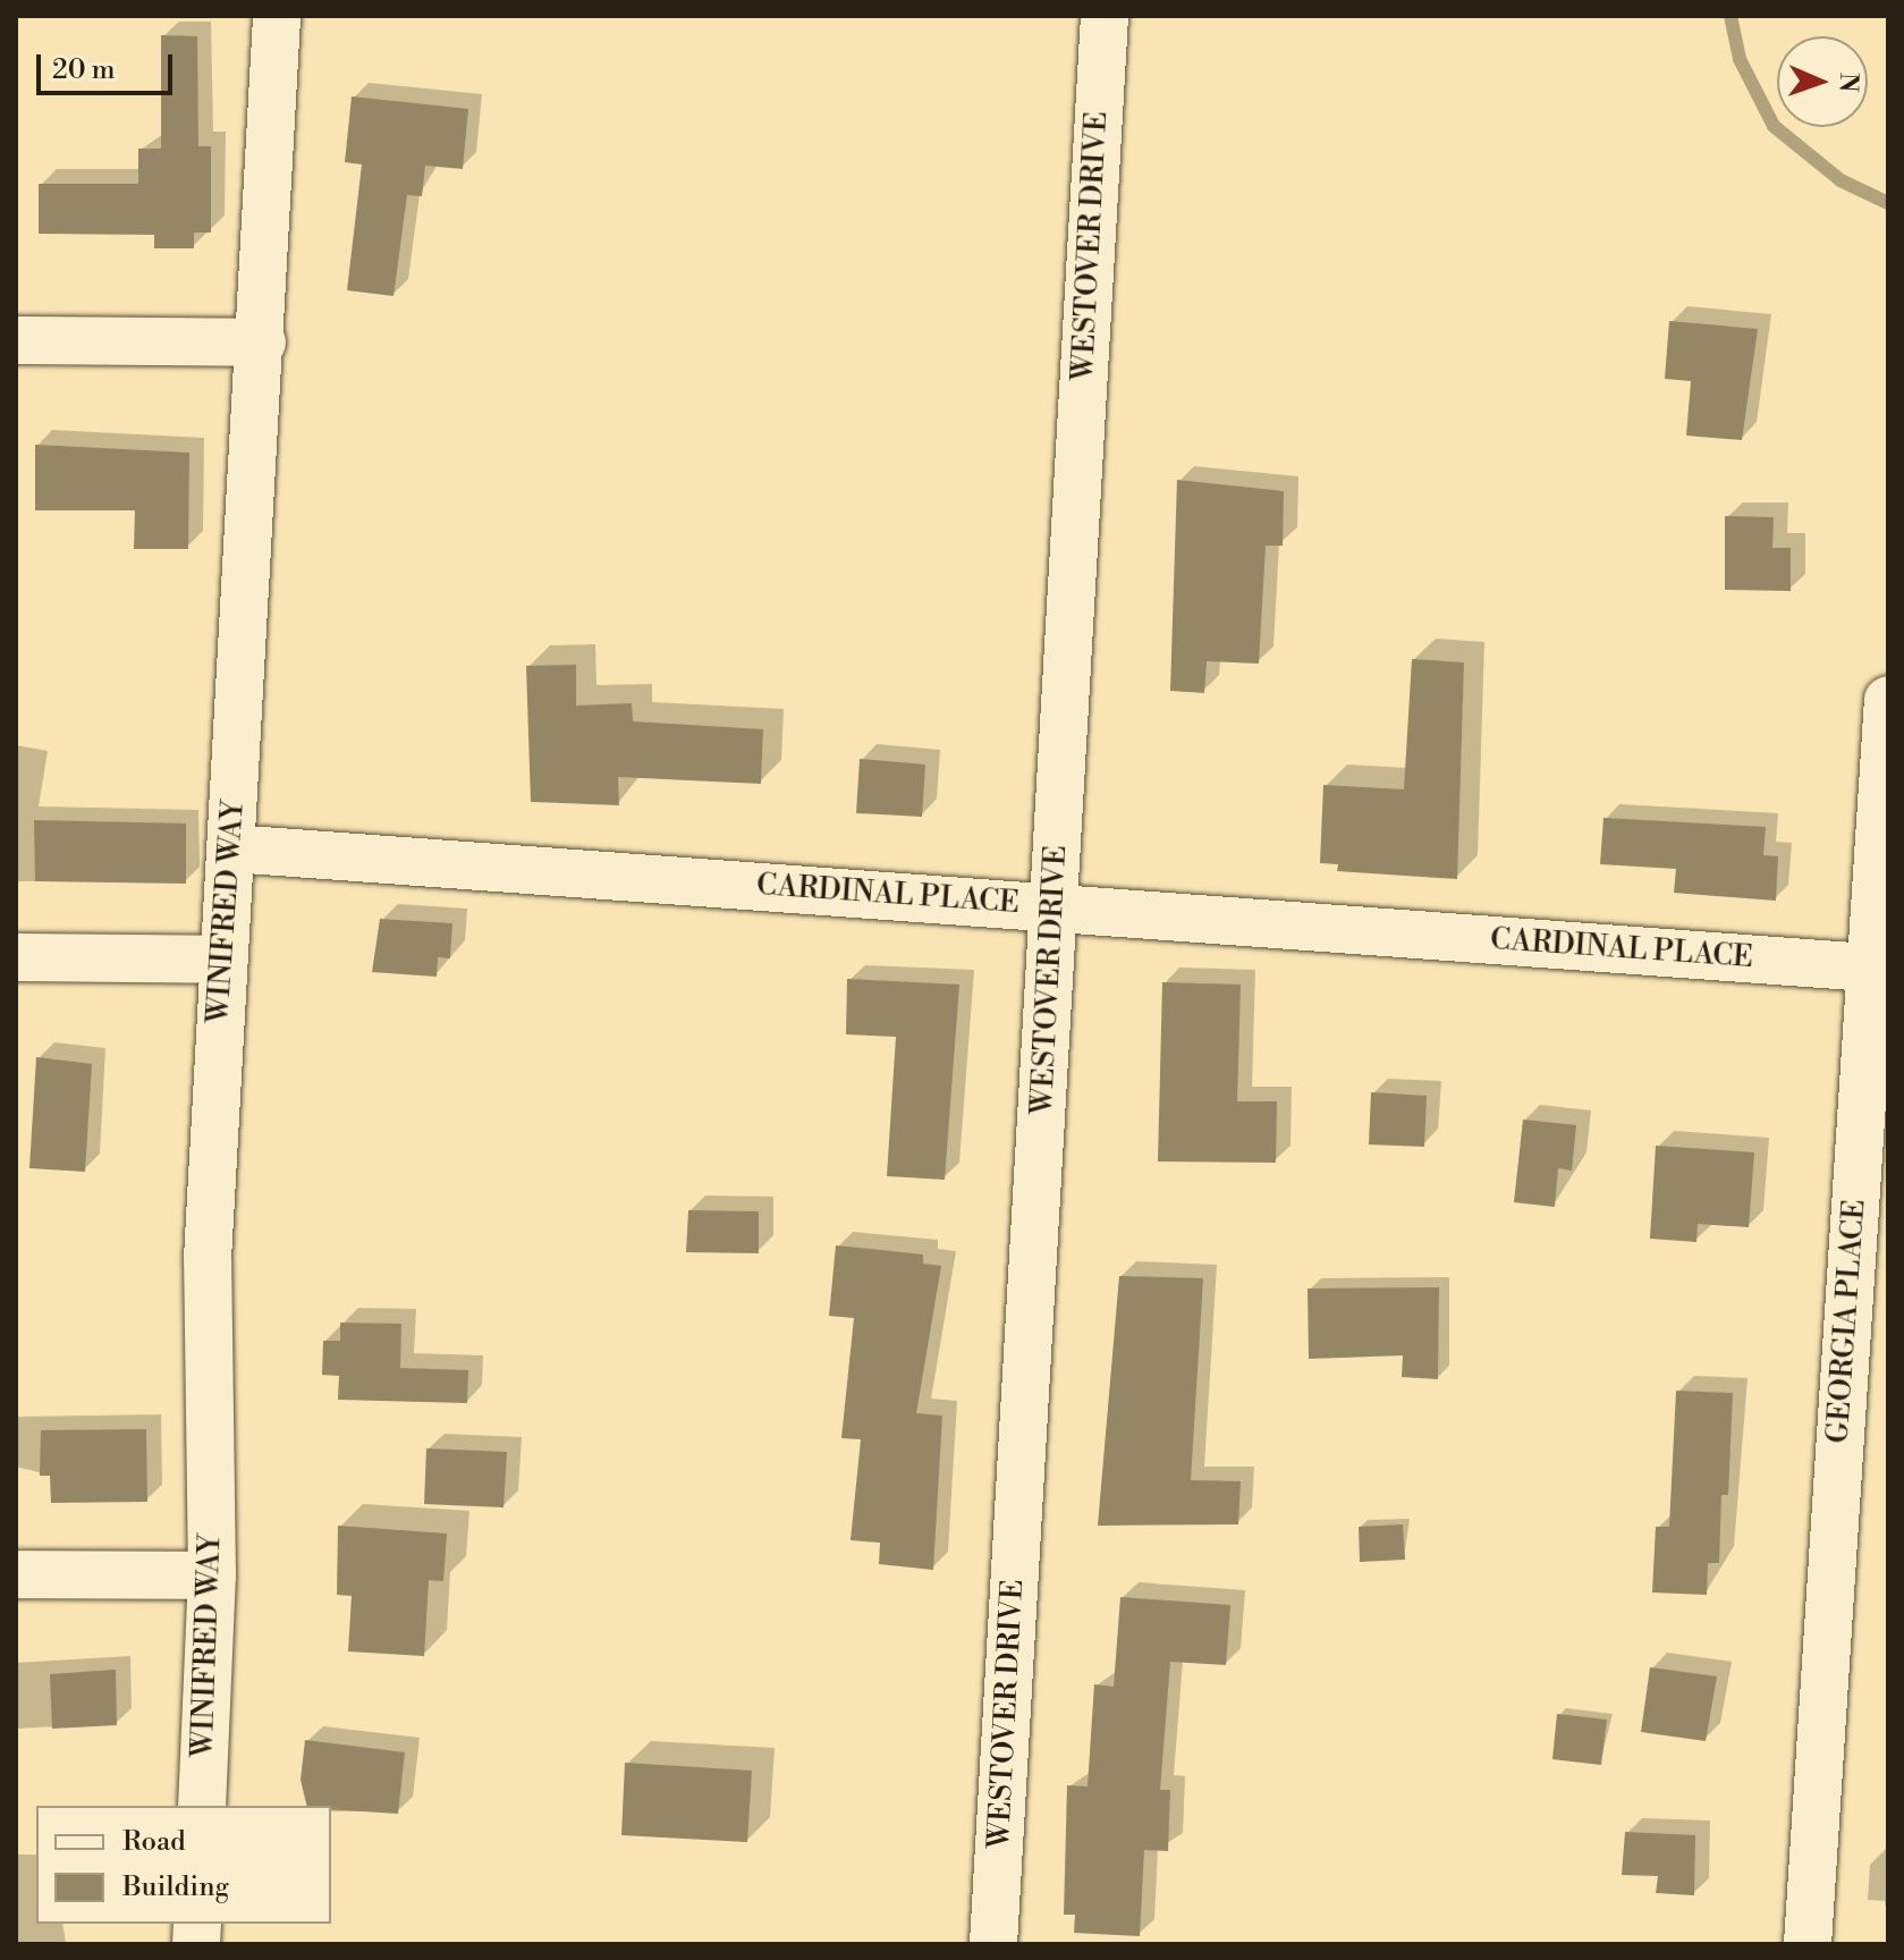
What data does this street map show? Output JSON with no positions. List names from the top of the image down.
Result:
{
  "streets": {
    "street": [
      "WESTOVER DRIVE",
      "CARDINAL PLACE",
      "WINIFRED WAY",
      "GEORGIA PLACE"
    ]
  },
  "crossings": [
    ["WESTOVER DRIVE", "CARDINAL PLACE"],
    ["CARDINAL PLACE", "WINIFRED WAY"],
    ["CARDINAL PLACE", "GEORGIA PLACE"]
  ],
  "legend": ["Road", "Building"],
  "scale_bar": "20 m",
  "north": "right"
}
